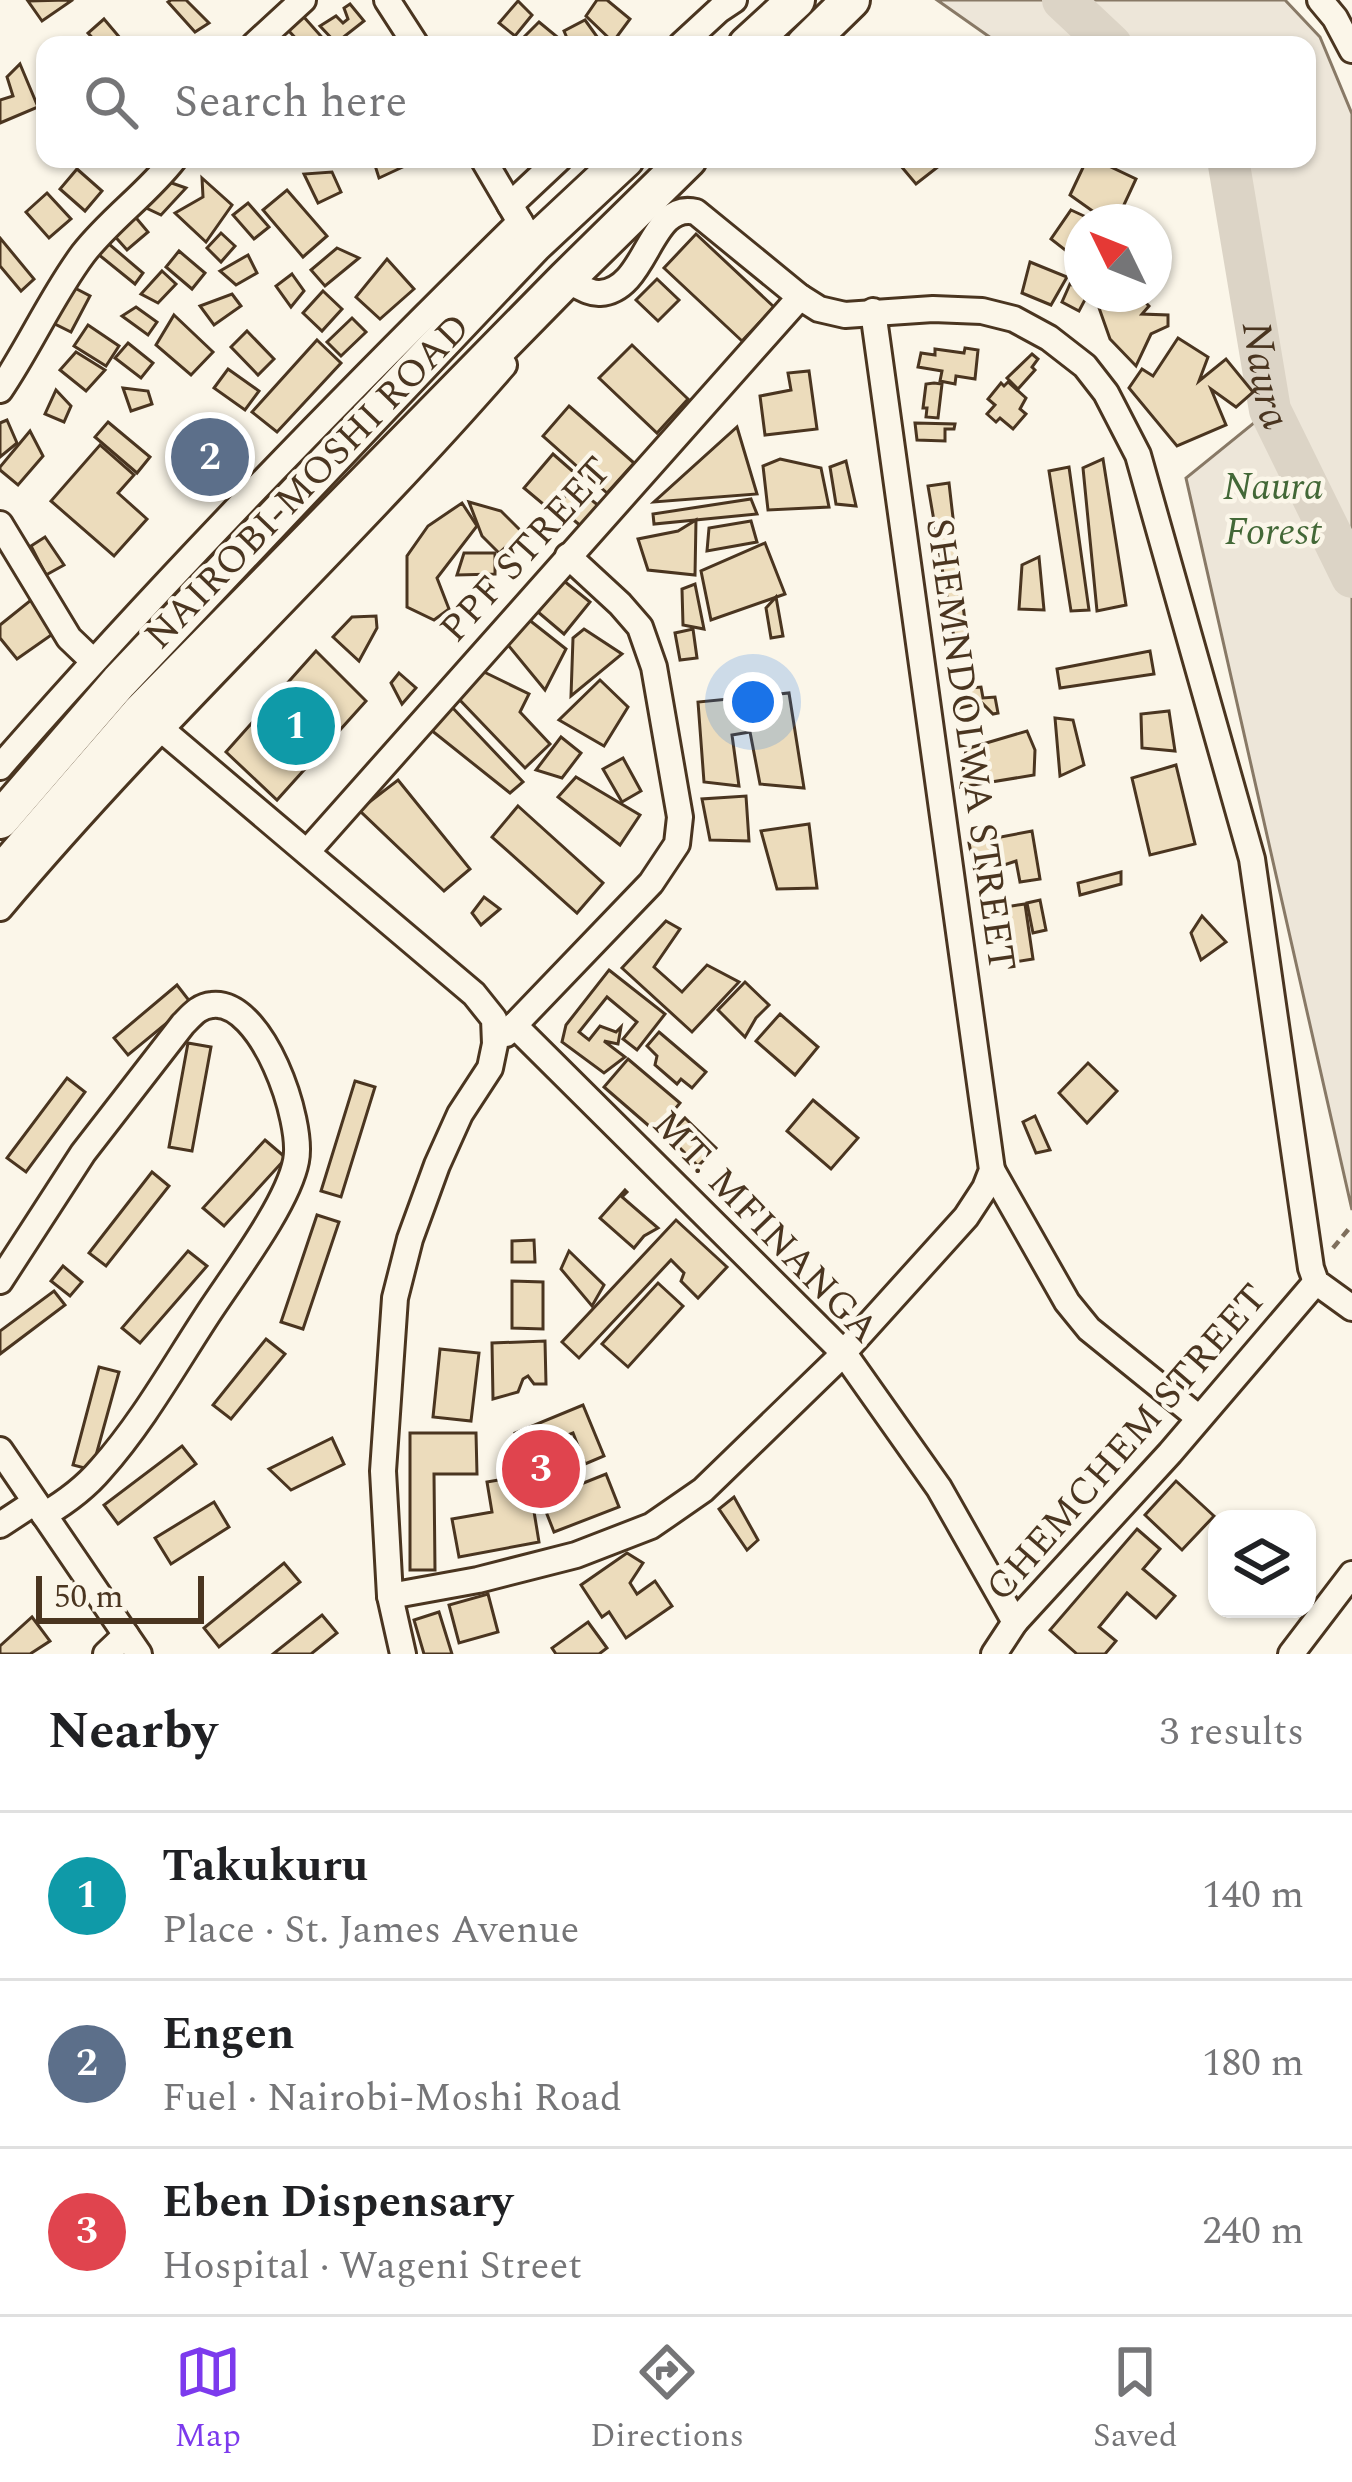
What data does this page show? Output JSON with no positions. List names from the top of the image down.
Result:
{
  "streets": {
    "highway": ["NAIROBI-MOSHI ROAD"],
    "street": [
      "PPF STREET",
      "SHEMNDOLWA STREET",
      "MT. MFINANGA",
      "CHEMCHEM STREET"
    ]
  },
  "crossings": [
    ["MT. MFINANGA", "CHEMCHEM STREET"]
  ],
  "water": ["Naura"],
  "parks": ["Naura Forest"],
  "scale_bar": "50 m",
  "north": "top left",
  "page": {
    "search": "Search here",
    "pins": ["2", "1", "3"],
    "scale": "50 m",
    "heading": ["Nearby", "3 results"],
    "list": [
      {
        "mark": "1",
        "name": "Takukuru",
        "note": "Place · St. James Avenue",
        "value": "140 m"
      },
      {
        "mark": "2",
        "name": "Engen",
        "note": "Fuel · Nairobi-Moshi Road",
        "value": "180 m"
      },
      {
        "mark": "3",
        "name": "Eben Dispensary",
        "note": "Hospital · Wageni Street",
        "value": "240 m"
      }
    ],
    "nav": ["Map", "Directions", "Saved"]
  }
}
